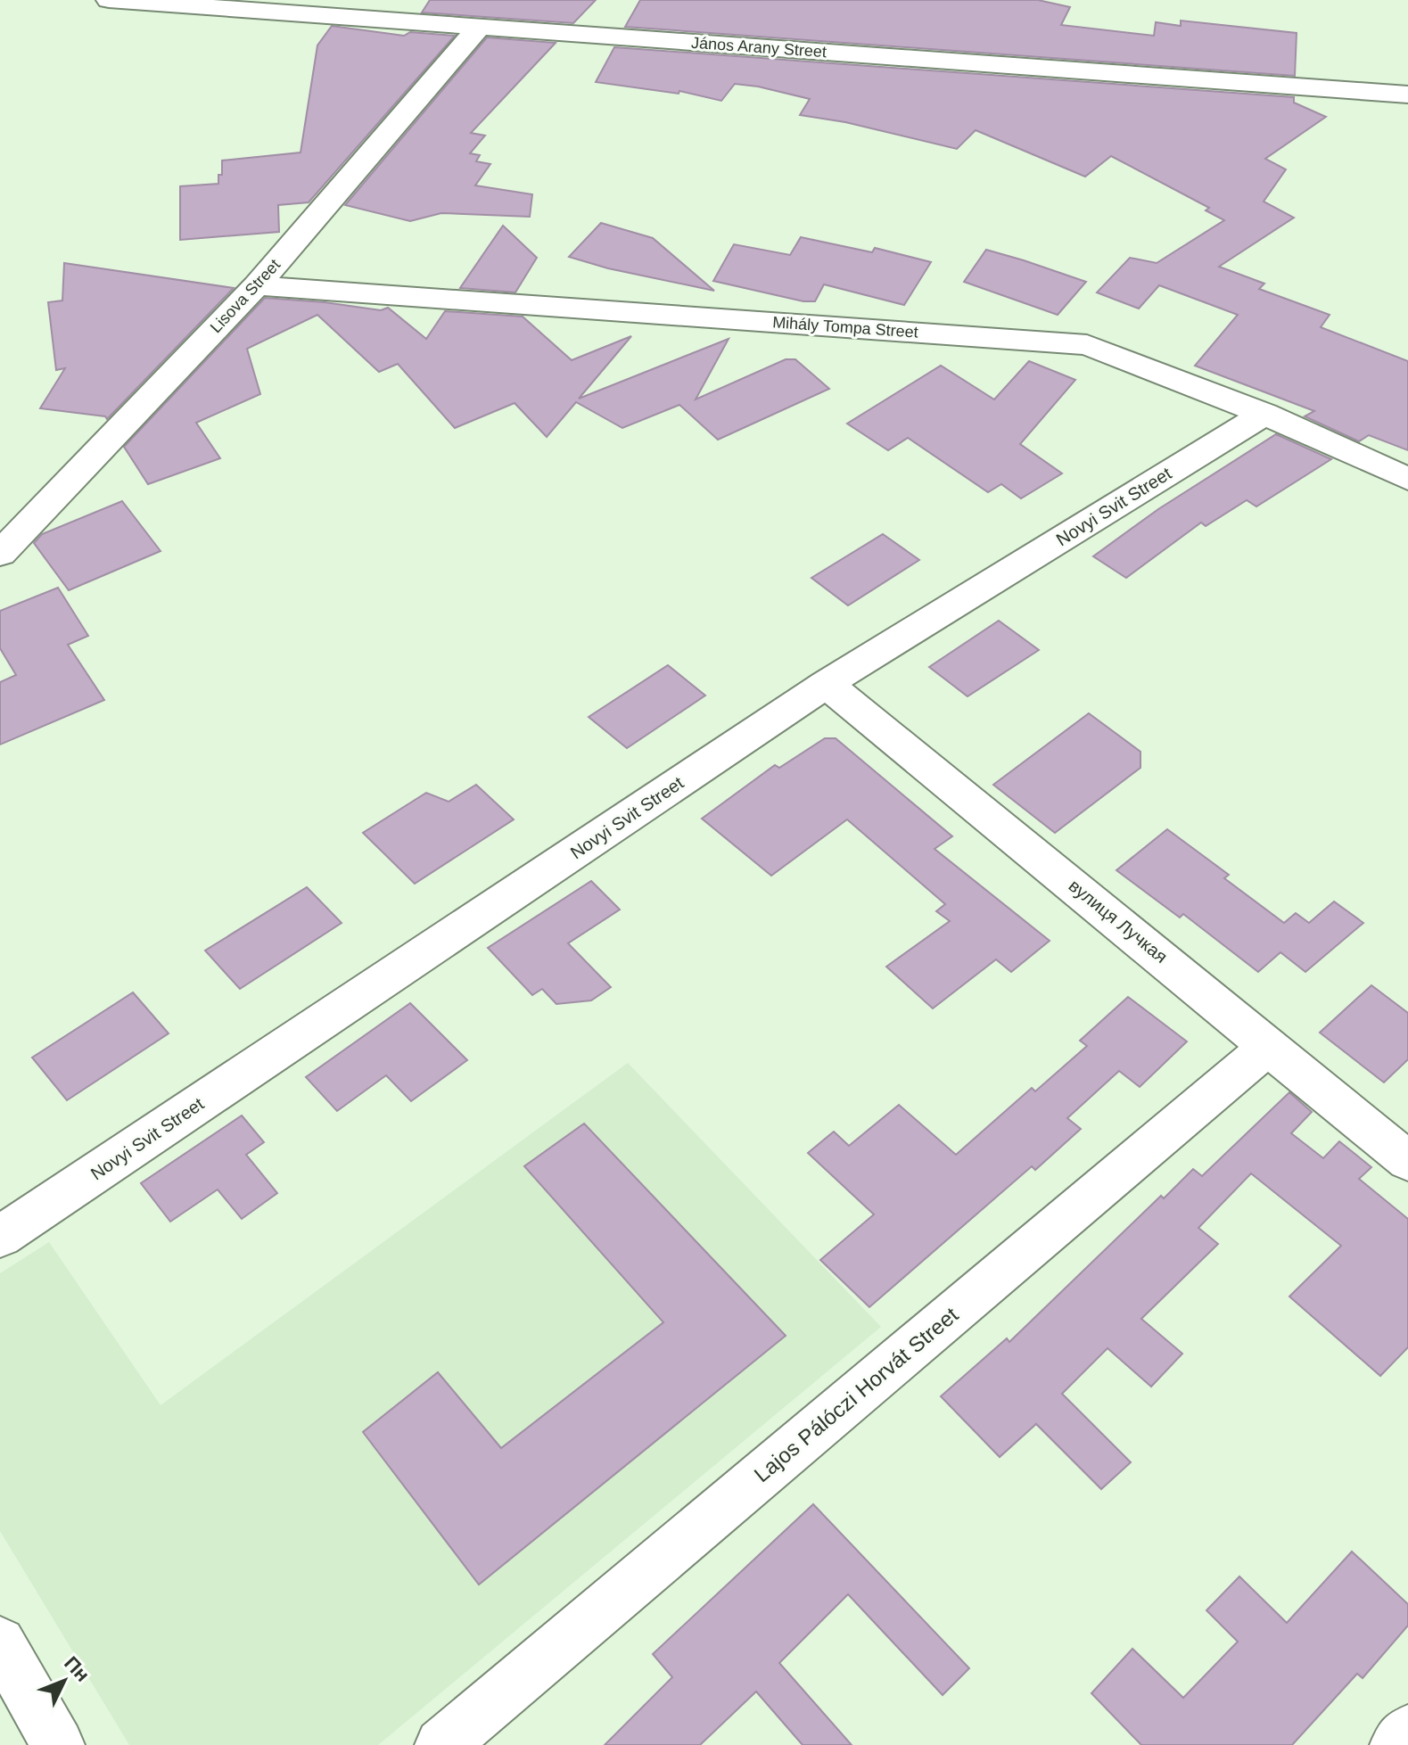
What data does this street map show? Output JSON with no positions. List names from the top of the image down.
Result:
{
  "streets": {
    "street": [
      "János Arany Street",
      "Lisova Street",
      "Mihály Tompa Street",
      "Novyi Svit Street",
      "вулиця Лучкая",
      "Lajos Pálóczi Horvát Street"
    ]
  },
  "crossings": [
    ["János Arany Street", "Lisova Street"],
    ["Lisova Street", "Mihály Tompa Street"],
    ["Mihály Tompa Street", "Novyi Svit Street"],
    ["Novyi Svit Street", "вулиця Лучкая"],
    ["вулиця Лучкая", "Lajos Pálóczi Horvát Street"]
  ],
  "north": "top right"
}
